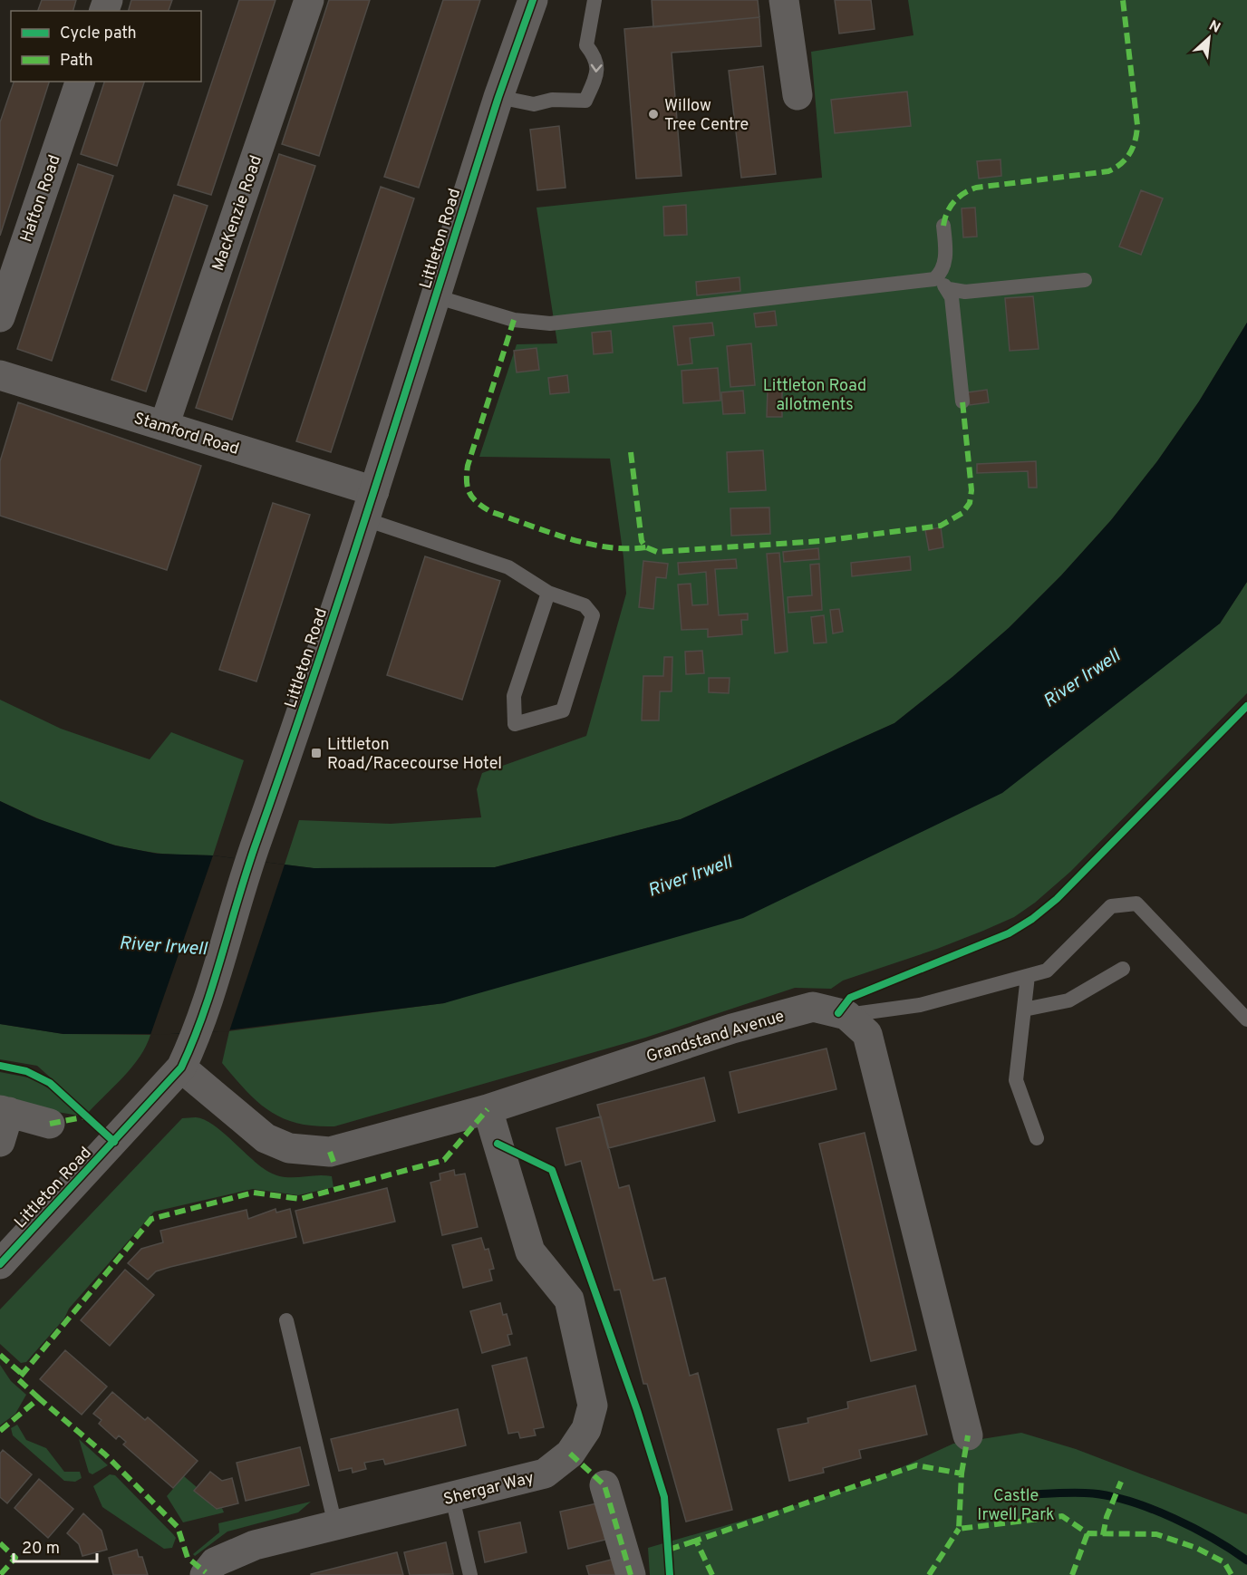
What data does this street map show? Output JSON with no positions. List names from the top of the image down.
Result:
{
  "streets": {
    "street": [
      "Hafton Road",
      "MacKenzie Road",
      "Littleton Road",
      "Stamford Road",
      "Grandstand Avenue",
      "Shergar Way"
    ]
  },
  "crossings": [
    ["MacKenzie Road", "Stamford Road"],
    ["Littleton Road", "Stamford Road"],
    ["Littleton Road", "Grandstand Avenue"],
    ["Grandstand Avenue", "Shergar Way"]
  ],
  "water": ["River Irwell"],
  "parks": ["Littleton Road allotments", "Castle Irwell Park"],
  "places": {
    "other": ["Willow Tree Centre"],
    "transit": ["Littleton Road/Racecourse Hotel"]
  },
  "legend": ["Cycle path", "Path"],
  "scale_bar": "20 m",
  "north": "top right"
}
